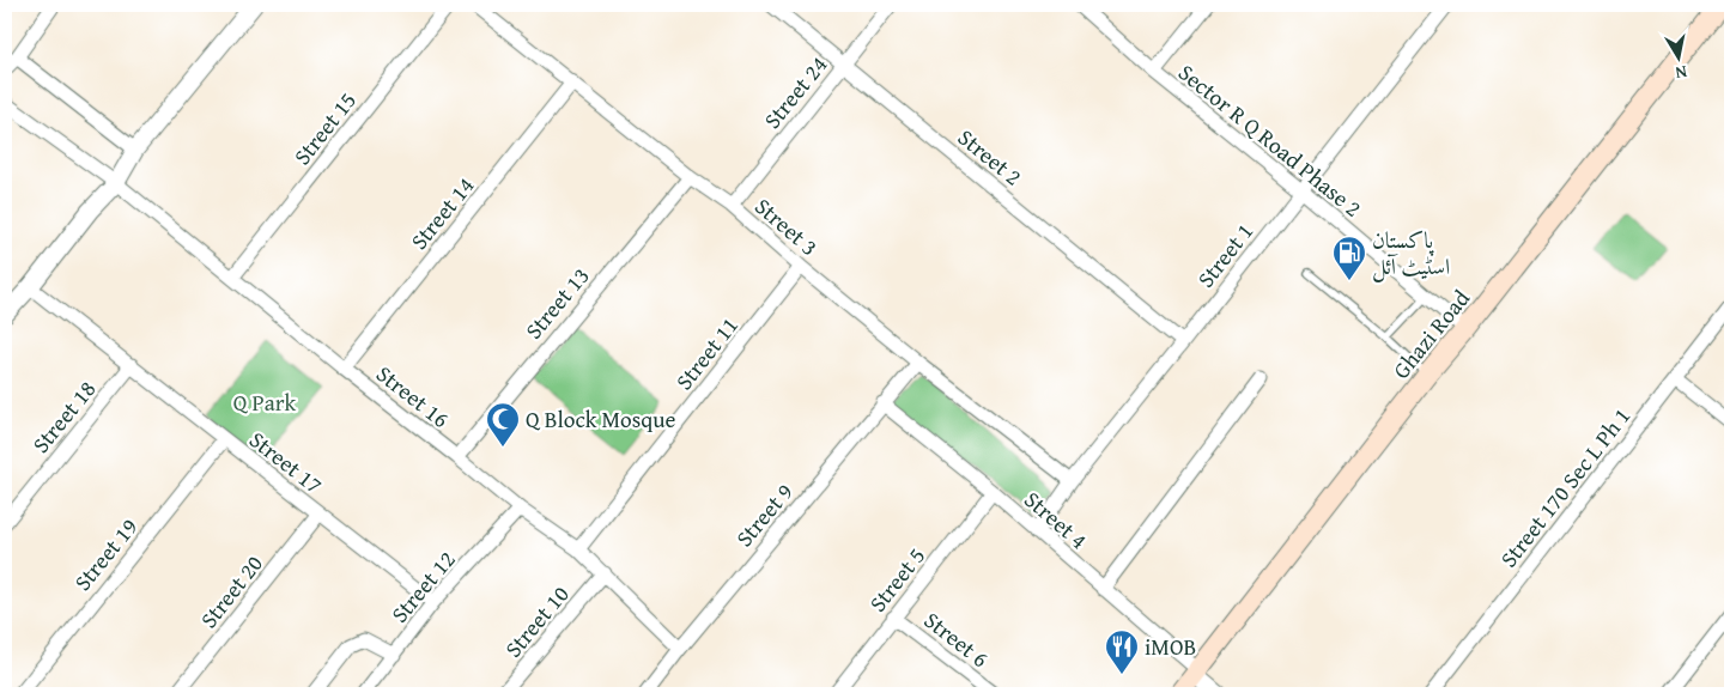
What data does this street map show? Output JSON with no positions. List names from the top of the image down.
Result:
{
  "streets": {
    "main road": ["Ghazi Road"],
    "street": [
      "Street 24",
      "Street 15",
      "Sector R Q Road Phase 2",
      "Street 2",
      "Street 14",
      "Street 3",
      "Street 1",
      "Street 13",
      "Street 11",
      "Street 16",
      "Street 18",
      "Street 17",
      "Street 170 Sec L Ph 1",
      "Street 9",
      "Street 4",
      "Street 19",
      "Street 5",
      "Street 12",
      "Street 20",
      "Street 10",
      "Street 6"
    ]
  },
  "crossings": [
    ["Street 24", "Street 2"],
    ["Street 24", "Street 3"],
    ["Street 15", "Street 16"],
    ["Sector R Q Road Phase 2", "Street 1"],
    ["Sector R Q Road Phase 2", "Ghazi Road"],
    ["Street 2", "Street 1"],
    ["Street 14", "Street 3"],
    ["Street 14", "Street 16"],
    ["Street 3", "Street 1"],
    ["Street 3", "Street 13"],
    ["Street 3", "Street 11"],
    ["Street 3", "Street 9"],
    ["Street 1", "Street 4"],
    ["Street 13", "Street 16"],
    ["Ghazi Road", "Street 4"],
    ["Street 11", "Street 16"],
    ["Street 16", "Street 9"],
    ["Street 16", "Street 12"],
    ["Street 16", "Street 10"],
    ["Street 18", "Street 17"],
    ["Street 17", "Street 19"],
    ["Street 17", "Street 12"],
    ["Street 17", "Street 20"],
    ["Street 9", "Street 4"],
    ["Street 4", "Street 5"],
    ["Street 5", "Street 6"]
  ],
  "parks": ["Q Park"],
  "places": {
    "fuel station": ["پاکستان اسٹیٹ آئل"],
    "mosque": ["Q Block Mosque"],
    "restaurant": ["iMOB"]
  },
  "north": "bottom"
}
